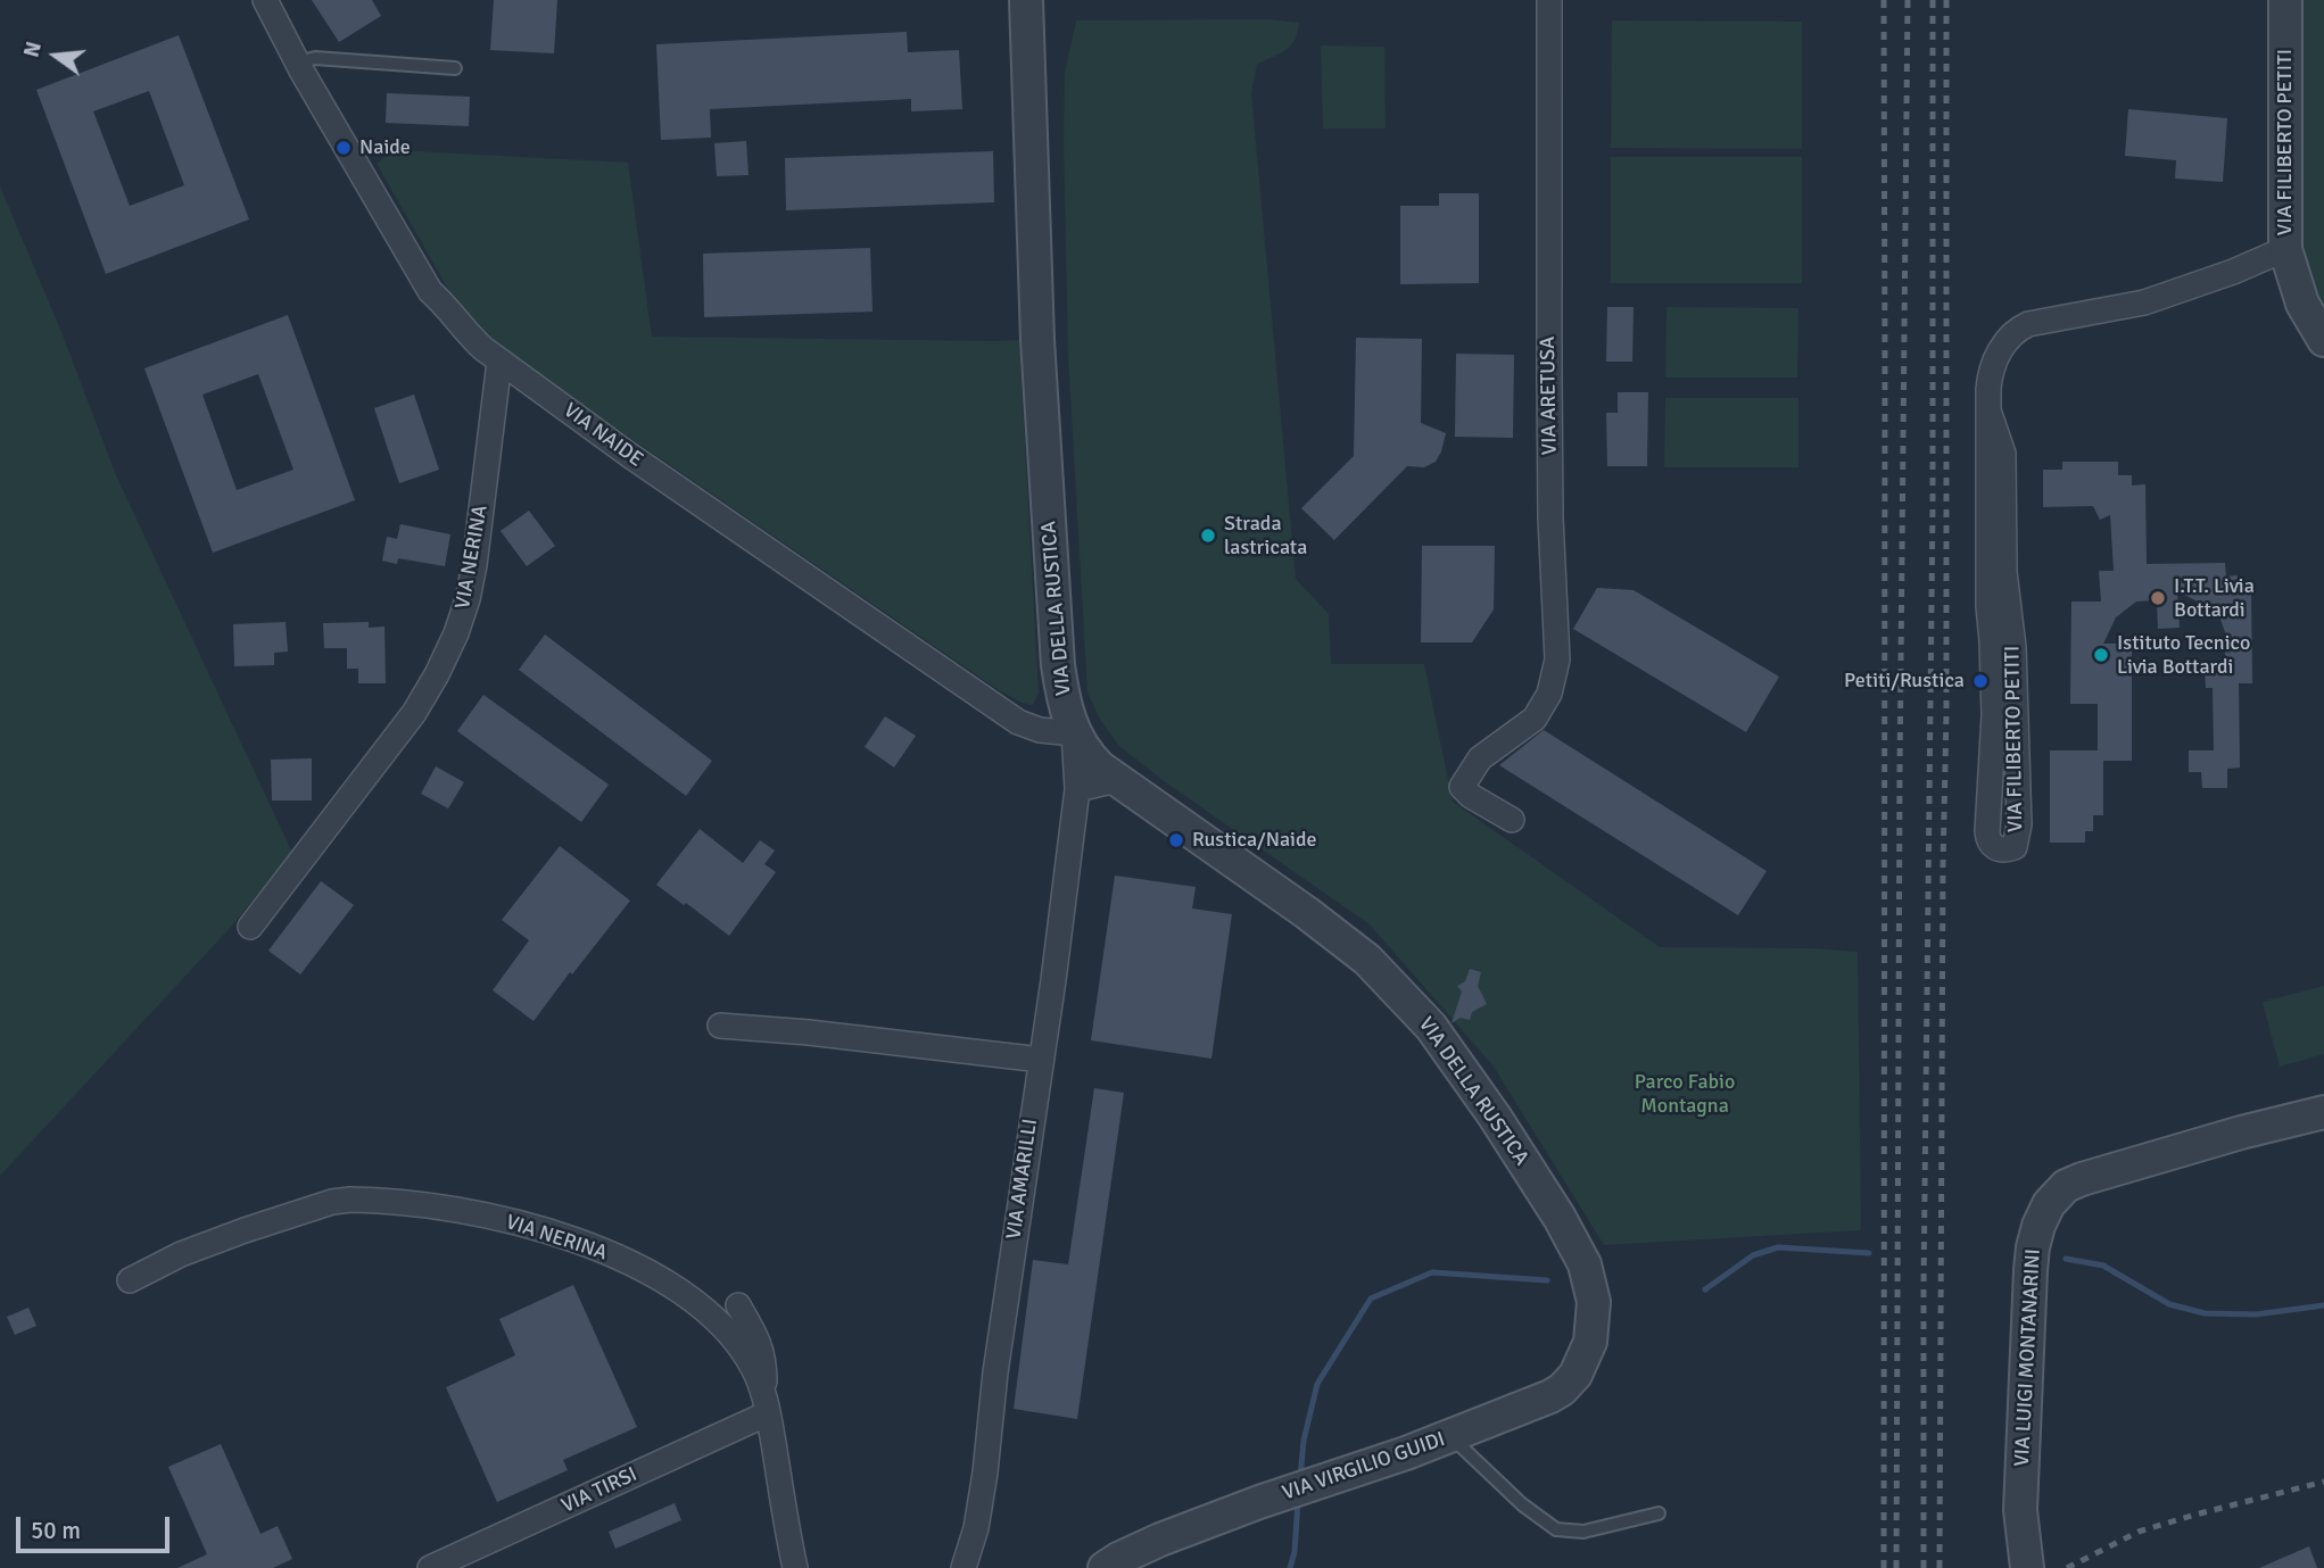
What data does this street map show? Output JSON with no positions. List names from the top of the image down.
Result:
{
  "streets": {
    "street": [
      "VIA FILIBERTO PETITI",
      "VIA ARETUSA",
      "VIA NAIDE",
      "VIA NERINA",
      "VIA DELLA RUSTICA",
      "VIA AMARILLI",
      "VIA LUIGI MONTANARINI",
      "VIA VIRGILIO GUIDI",
      "VIA TIRSI"
    ]
  },
  "crossings": [
    ["VIA NAIDE", "VIA NERINA"],
    ["VIA NAIDE", "VIA DELLA RUSTICA"],
    ["VIA NAIDE", "VIA AMARILLI"],
    ["VIA NERINA", "VIA TIRSI"],
    ["VIA DELLA RUSTICA", "VIA AMARILLI"],
    ["VIA DELLA RUSTICA", "VIA VIRGILIO GUIDI"]
  ],
  "parks": ["Parco Fabio Montagna"],
  "places": [
    "Naide",
    "Strada lastricata",
    "I.T.T. Livia Bottardi",
    "Istituto Tecnico Livia Bottardi",
    "Petiti/Rustica",
    "Rustica/Naide"
  ],
  "scale_bar": "50 m",
  "north": "left"
}
